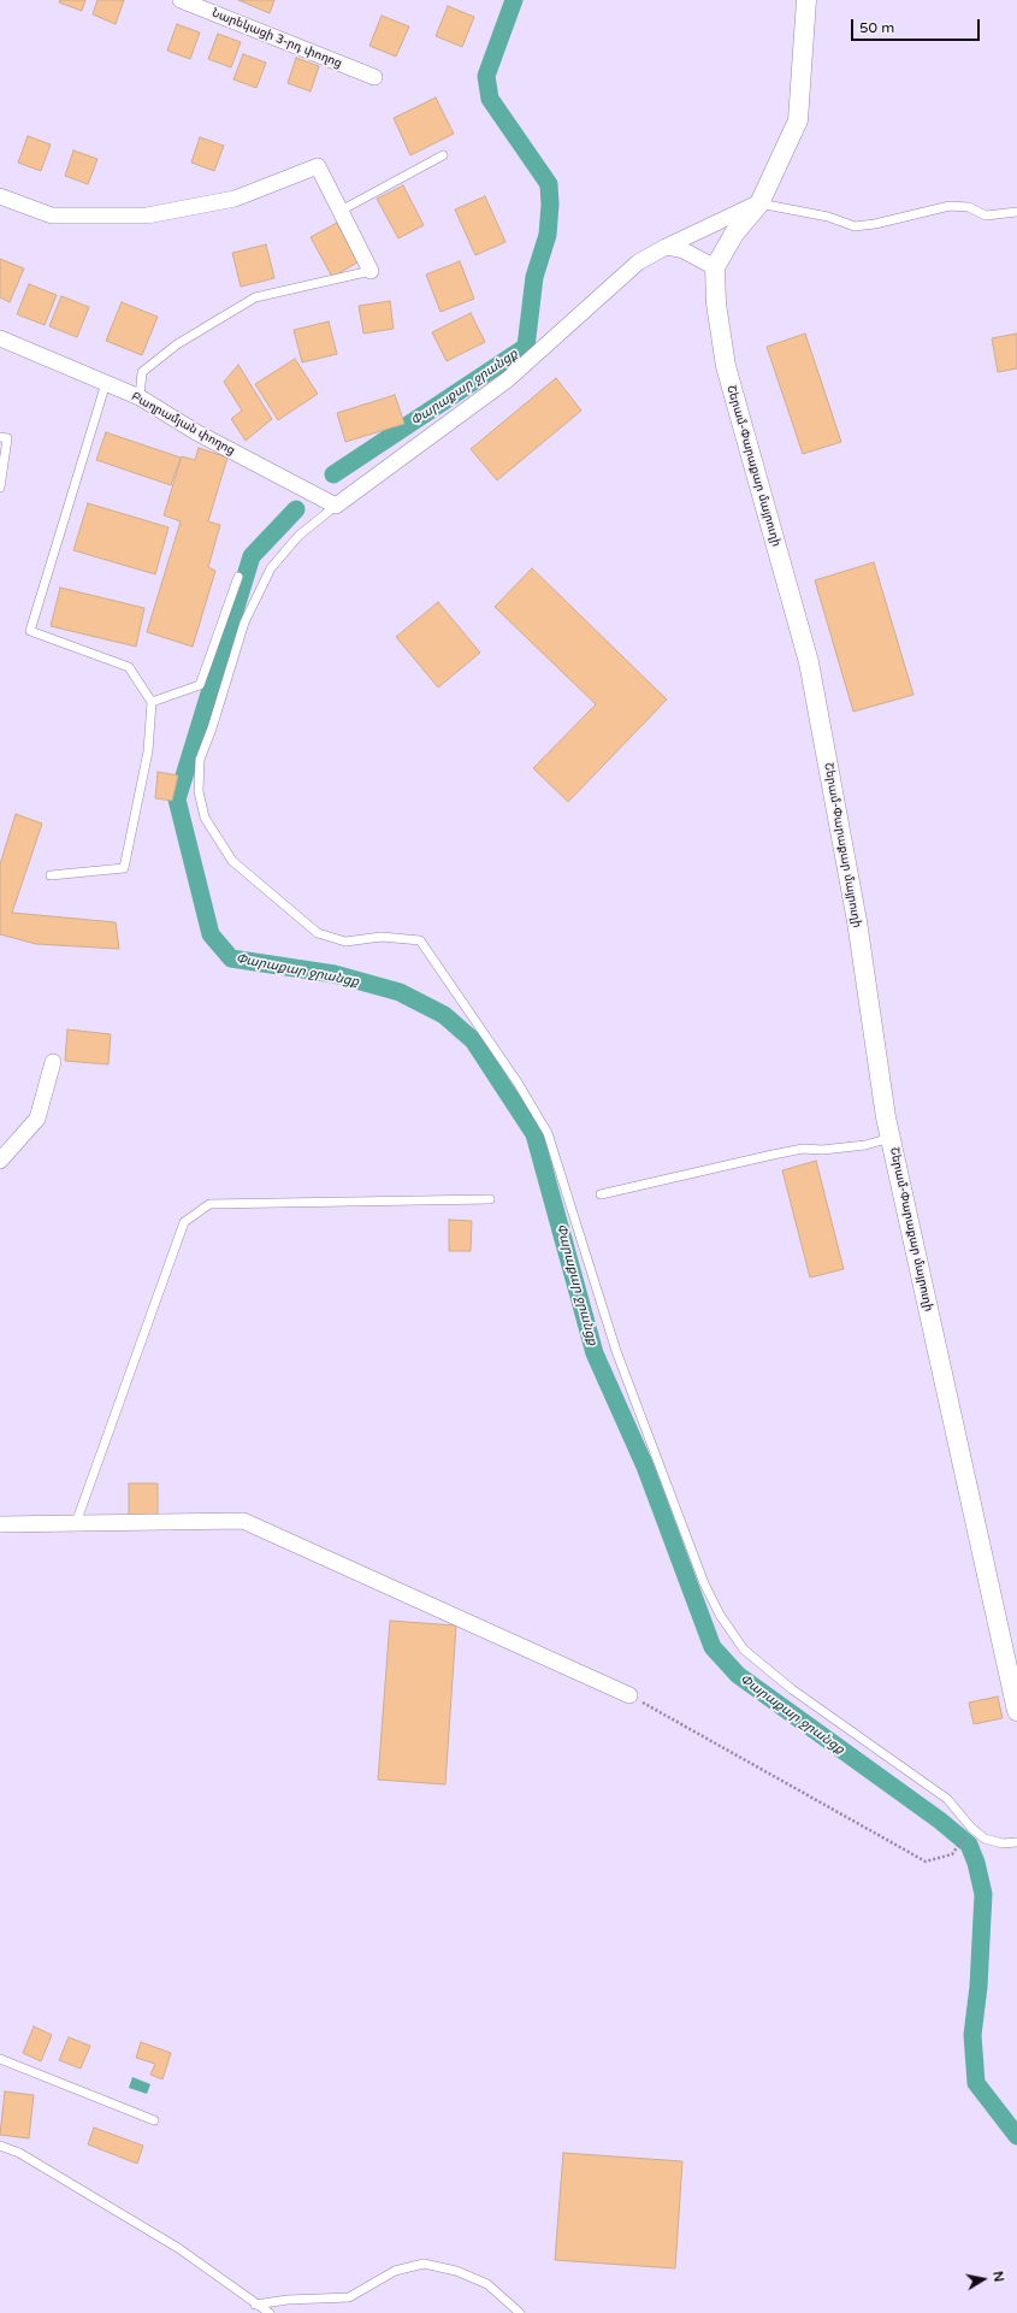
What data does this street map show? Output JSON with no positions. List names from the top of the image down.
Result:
{
  "streets": {
    "street": ["Նարեկացի 3-րդ փողոց", "Բաղրամյան փողոց", "Շերամ-Փարաքար մայրուղի"]
  },
  "water": ["Փարաքար ջրանցք"],
  "scale_bar": "50 m",
  "north": "right"
}
